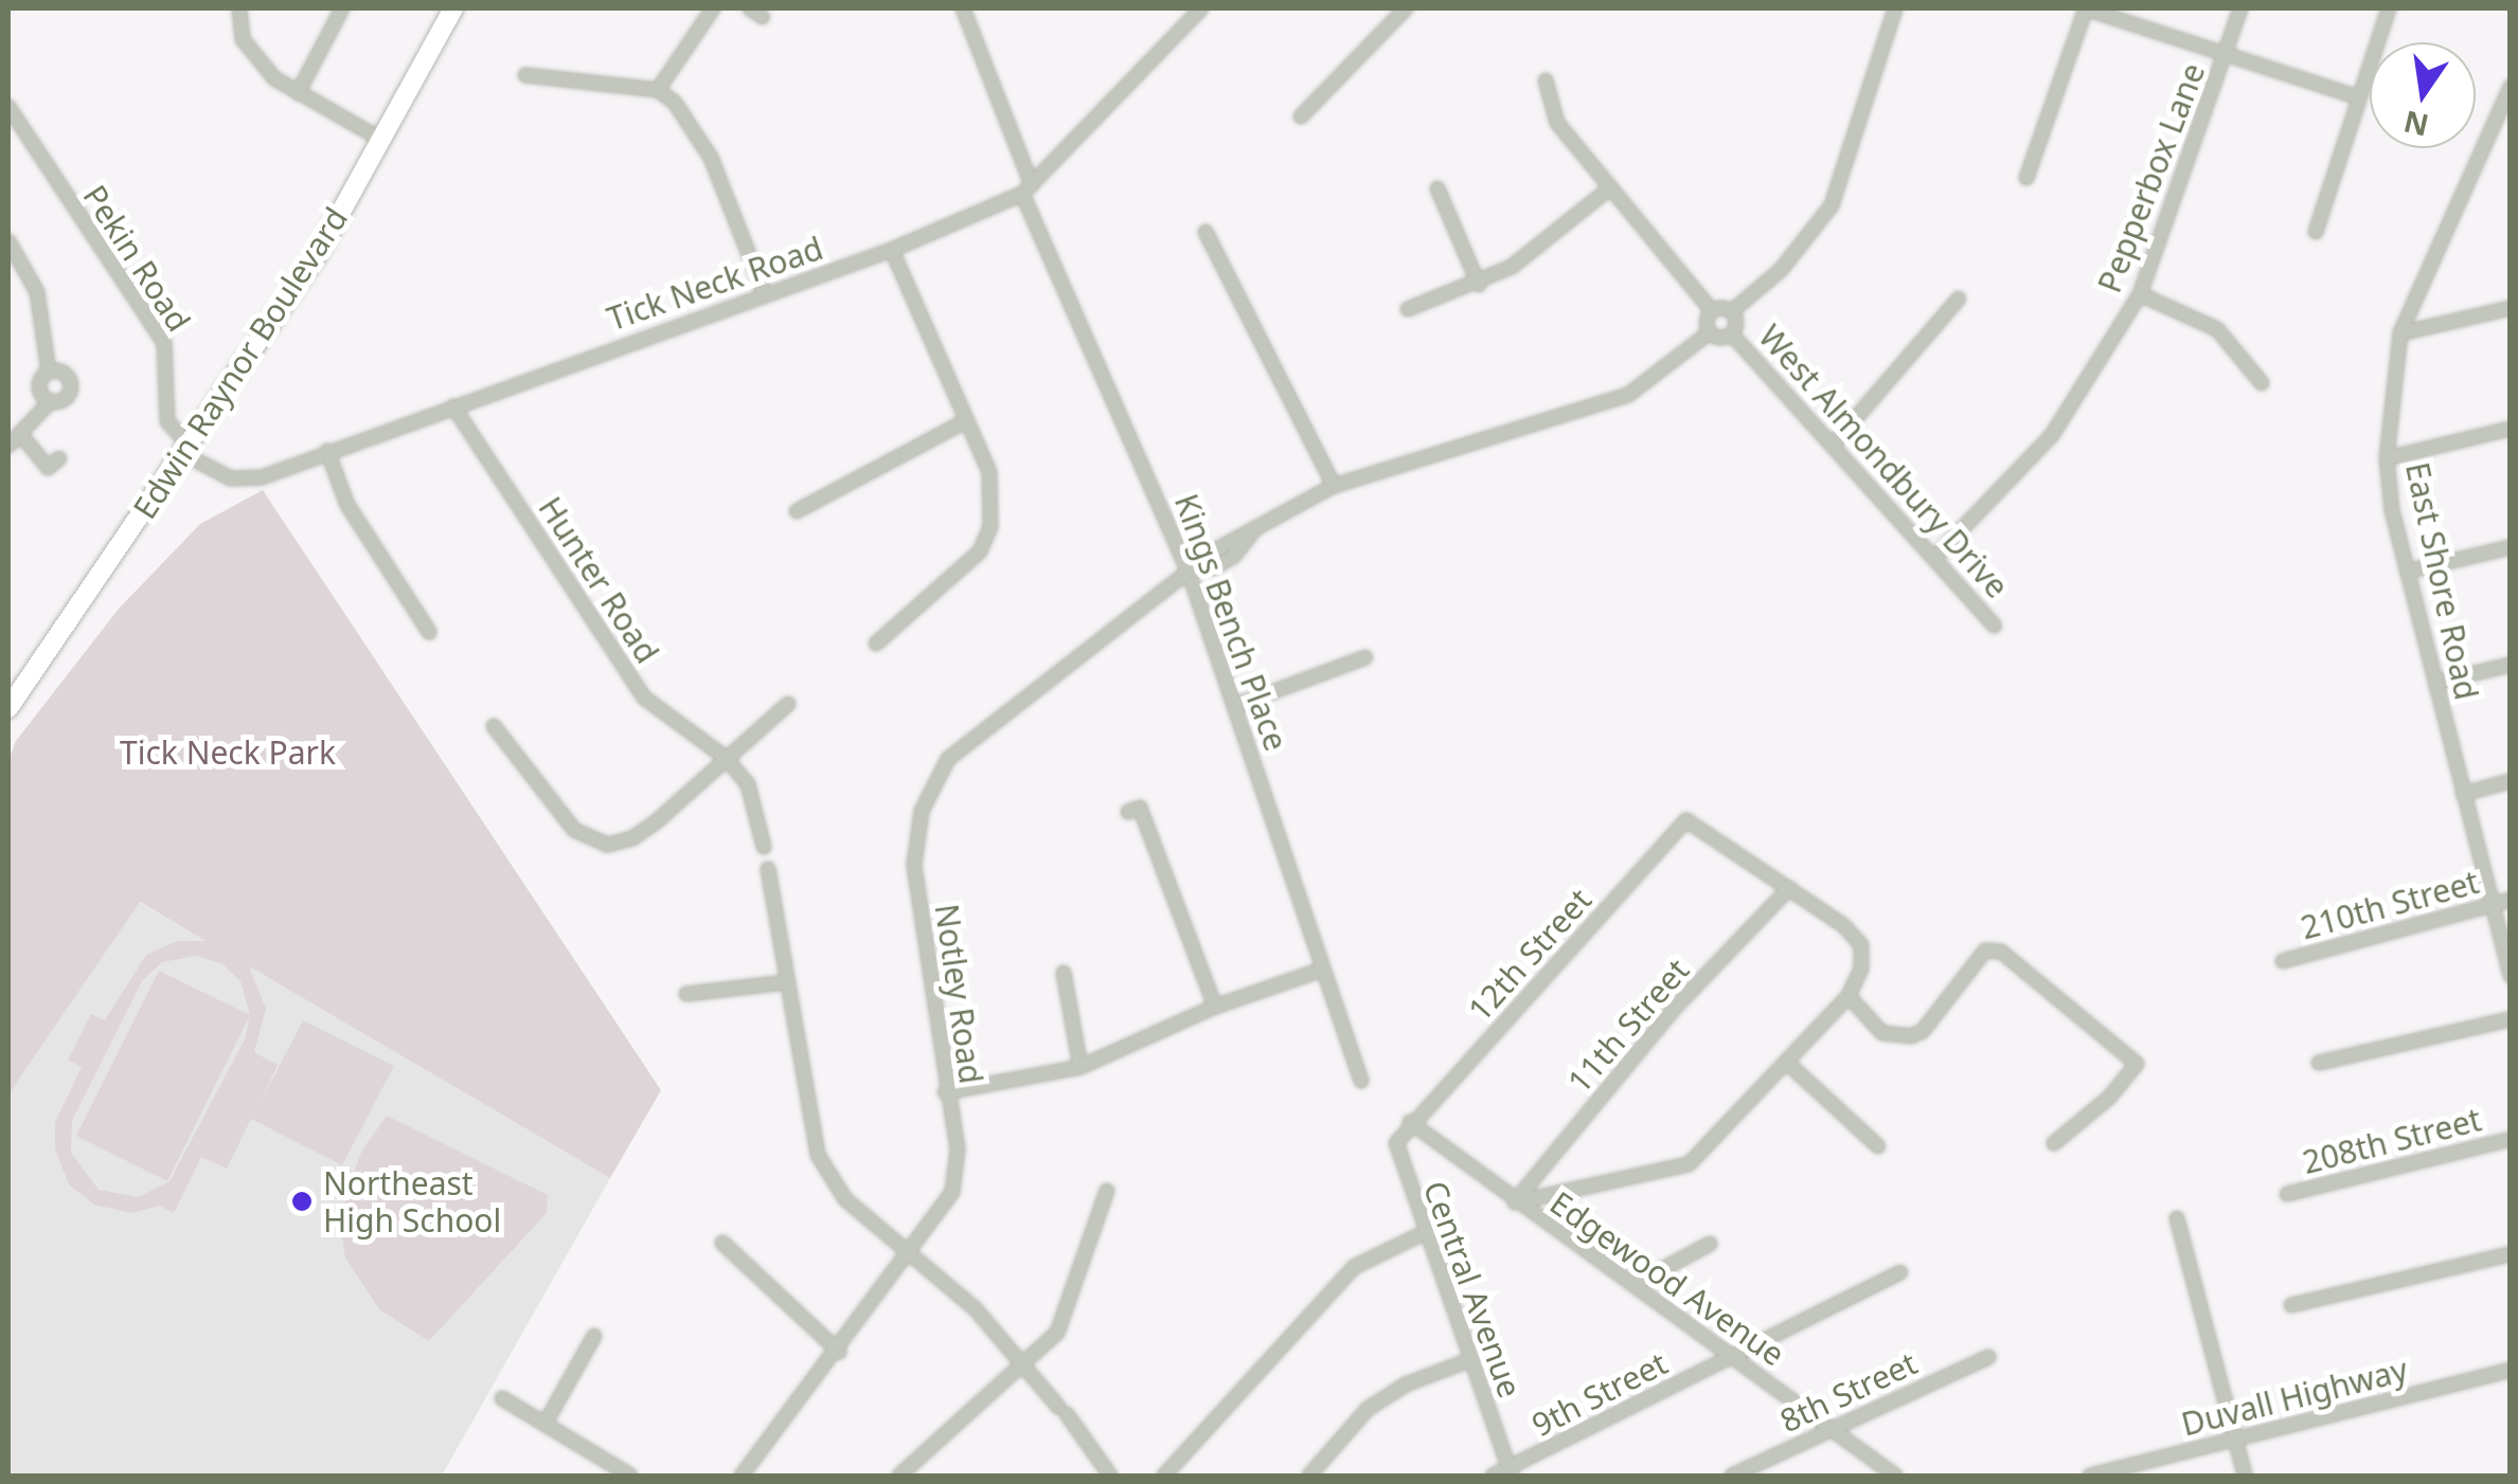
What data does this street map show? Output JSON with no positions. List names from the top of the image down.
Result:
{
  "streets": {
    "main road": ["Edwin Raynor Boulevard"],
    "street": [
      "Pepperbox Lane",
      "Pekin Road",
      "Tick Neck Road",
      "West Almondbury Drive",
      "Hunter Road",
      "East Shore Road",
      "Kings Bench Place",
      "210th Street",
      "12th Street",
      "Notley Road",
      "11th Street",
      "208th Street",
      "Edgewood Avenue",
      "Central Avenue",
      "8th Street",
      "9th Street",
      "Duvall Highway"
    ]
  },
  "crossings": [
    ["Pepperbox Lane", "West Almondbury Drive"],
    ["Pekin Road", "Tick Neck Road"],
    ["Pekin Road", "Edwin Raynor Boulevard"],
    ["Tick Neck Road", "Edwin Raynor Boulevard"],
    ["Tick Neck Road", "Hunter Road"],
    ["Tick Neck Road", "Kings Bench Place"],
    ["East Shore Road", "210th Street"],
    ["Kings Bench Place", "Notley Road"],
    ["12th Street", "11th Street"],
    ["12th Street", "Edgewood Avenue"],
    ["12th Street", "Central Avenue"],
    ["11th Street", "Edgewood Avenue"],
    ["Edgewood Avenue", "Central Avenue"],
    ["Edgewood Avenue", "8th Street"],
    ["Edgewood Avenue", "9th Street"],
    ["Central Avenue", "9th Street"]
  ],
  "parks": ["Tick Neck Park"],
  "places": ["Northeast High School"],
  "north": "bottom"
}
